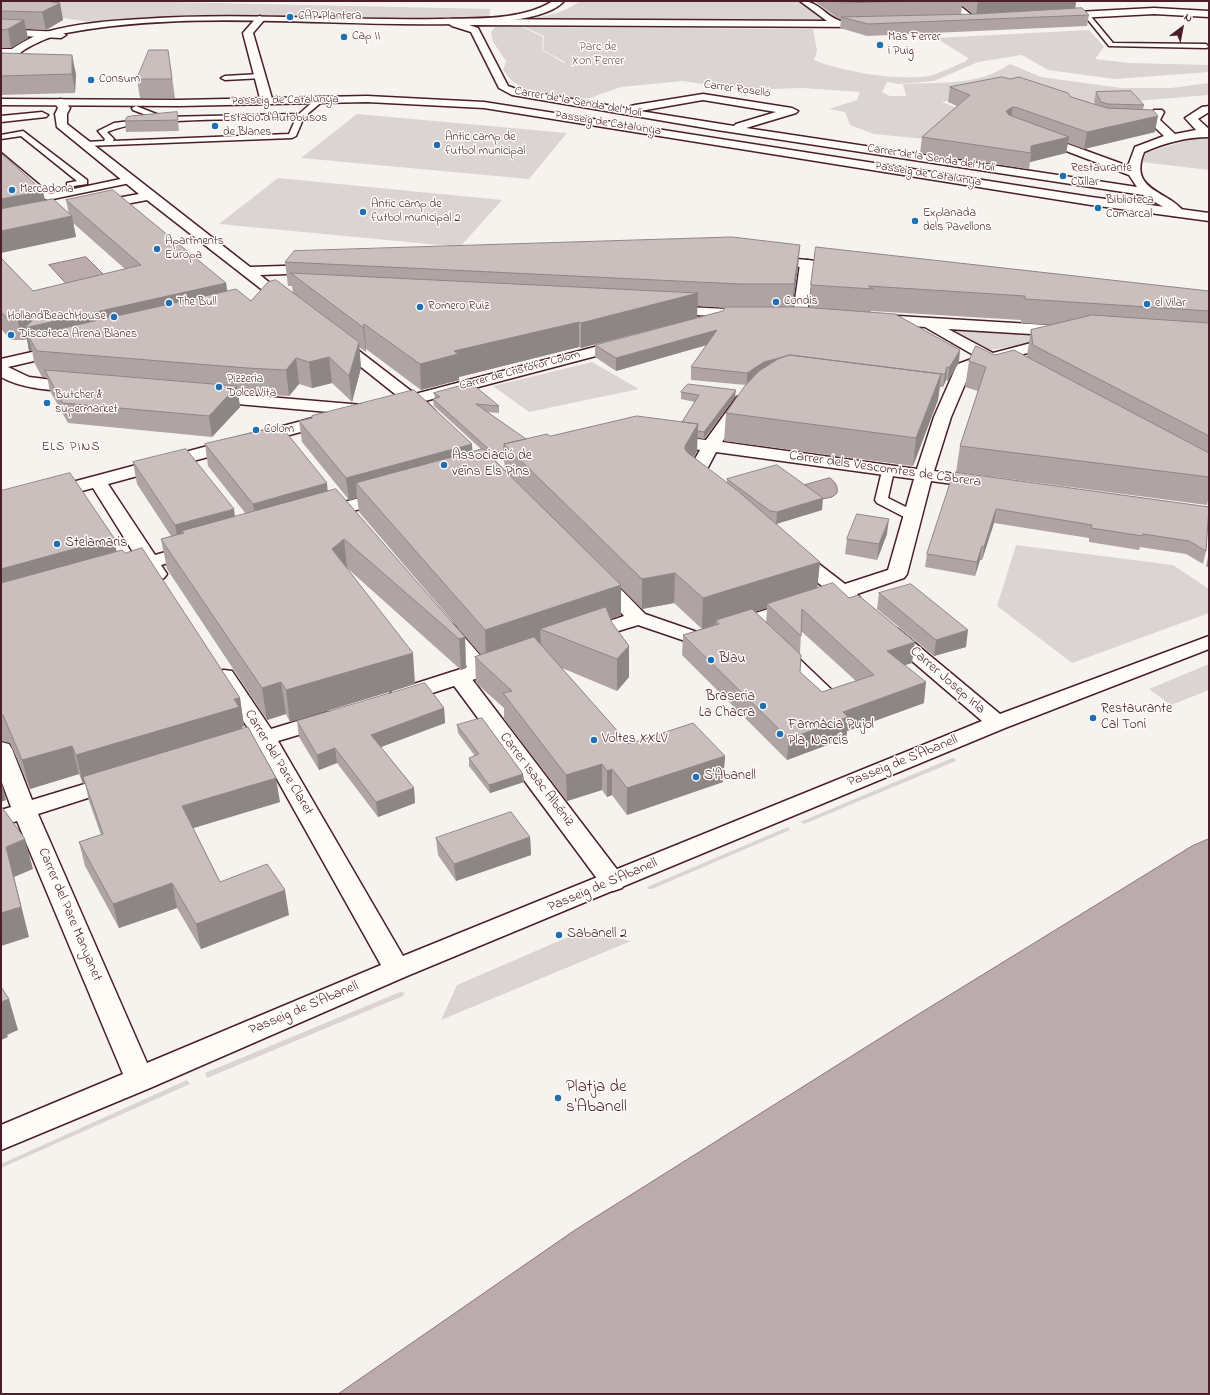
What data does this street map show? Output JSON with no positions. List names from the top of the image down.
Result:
{
  "streets": {
    "street": [
      "Carrer Roselló",
      "Passeig de Catalunya",
      "Carrer de la Senda del Molí",
      "Carrer de Cristófor Colom",
      "Carrer dels Vescomtes de Cabrera",
      "Carrer Josep Irla",
      "Passeig de S'Abanell",
      "Carrer del Pare Claret",
      "Carrer Isaac Albéniz",
      "Carrer del Pare Manyanet"
    ]
  },
  "crossings": [
    ["Carrer Roselló", "Carrer de la Senda del Molí"],
    ["Passeig de Catalunya", "Carrer de la Senda del Molí"],
    ["Carrer Josep Irla", "Passeig de S'Abanell"],
    ["Passeig de S'Abanell", "Carrer del Pare Claret"],
    ["Passeig de S'Abanell", "Carrer Isaac Albéniz"],
    ["Passeig de S'Abanell", "Carrer del Pare Manyanet"]
  ],
  "districts": ["ELS PINS"],
  "parks": ["Parc de Xon Ferrer"],
  "places": [
    "CAP Plantera",
    "Cap II",
    "Mas Ferrer i Puig",
    "Consum",
    "Estació d'Autobusos de Blanes",
    "Antic camp de futbol municipal",
    "Restaurante Cullar",
    "Mercadona",
    "Biblioteca Comarcal",
    "Antic camp de futbol municipal 2",
    "Explanada dels Pavellons",
    "Apartments Europa",
    "Condis",
    "The Bull",
    "el Vilar",
    "Romero Ruiz",
    "HollandBeachHouse",
    "Discoteca Arena Blanes",
    "Pizzeria Dolce Vita",
    "Butcher & supermarket",
    "Colom",
    "Associació de veïns Els Pins",
    "Stelamaris",
    "Blau",
    "Braseria La Chacra",
    "Restaurante Cal Toni",
    "Farmàcia Pujol Pla, Narcís",
    "Voltes XXLV",
    "S'Abanell",
    "Sabanell 2",
    "Platja de s'Abanell"
  ],
  "north": "top right"
}
